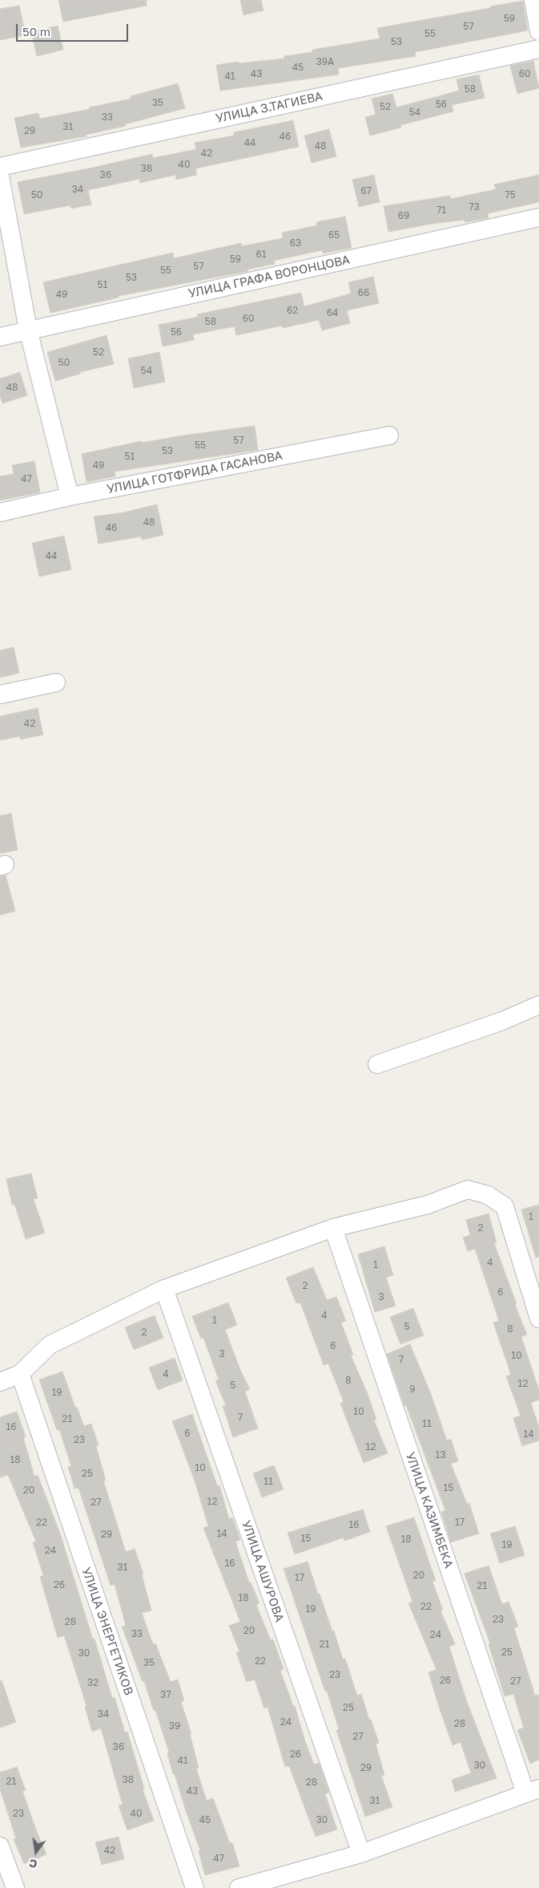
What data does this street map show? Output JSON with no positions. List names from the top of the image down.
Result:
{
  "streets": {
    "street": [
      "УЛИЦА З.ТАГИЕВА",
      "УЛИЦА ГРАФА ВОРОНЦОВА",
      "УЛИЦА ГОТФРИДА ГАСАНОВА",
      "УЛИЦА КАЗИМБЕКА",
      "УЛИЦА АШУРОВА",
      "УЛИЦА ЭНЕРГЕТИКОВ"
    ]
  },
  "house_numbers": [
    "59",
    "57",
    "55",
    "53",
    "39А",
    "45",
    "43",
    "60",
    "41",
    "58",
    "35",
    "56",
    "52",
    "54",
    "33",
    "31",
    "29",
    "46",
    "44",
    "48",
    "42",
    "40",
    "38",
    "36",
    "34",
    "67",
    "50",
    "75",
    "73",
    "71",
    "69",
    "65",
    "63",
    "61",
    "59",
    "57",
    "55",
    "53",
    "51",
    "66",
    "49",
    "62",
    "64",
    "60",
    "58",
    "56",
    "52",
    "50",
    "54",
    "48",
    "57",
    "55",
    "53",
    "51",
    "49",
    "47",
    "48",
    "46",
    "44",
    "42",
    "1",
    "2",
    "4",
    "1",
    "2",
    "6",
    "3",
    "4",
    "1",
    "5",
    "8",
    "2",
    "6",
    "3",
    "10",
    "7",
    "4",
    "8",
    "12",
    "5",
    "9",
    "19",
    "10",
    "7",
    "21",
    "11",
    "16",
    "6",
    "14",
    "23",
    "12",
    "13",
    "18",
    "10",
    "25",
    "11",
    "15",
    "20",
    "12",
    "27",
    "22",
    "17",
    "16",
    "14",
    "29",
    "15",
    "18",
    "19",
    "24",
    "16",
    "31",
    "20",
    "17",
    "26",
    "21",
    "18",
    "22",
    "19",
    "23",
    "28",
    "20",
    "33",
    "24",
    "21",
    "25",
    "30",
    "22",
    "35",
    "23",
    "26",
    "27",
    "32",
    "37",
    "25",
    "34",
    "24",
    "28",
    "39",
    "27",
    "36",
    "26",
    "41",
    "30",
    "29",
    "38",
    "21",
    "28",
    "43",
    "31",
    "23",
    "40",
    "45",
    "30",
    "42",
    "47"
  ],
  "scale_bar": "50 m",
  "north": "bottom"
}
